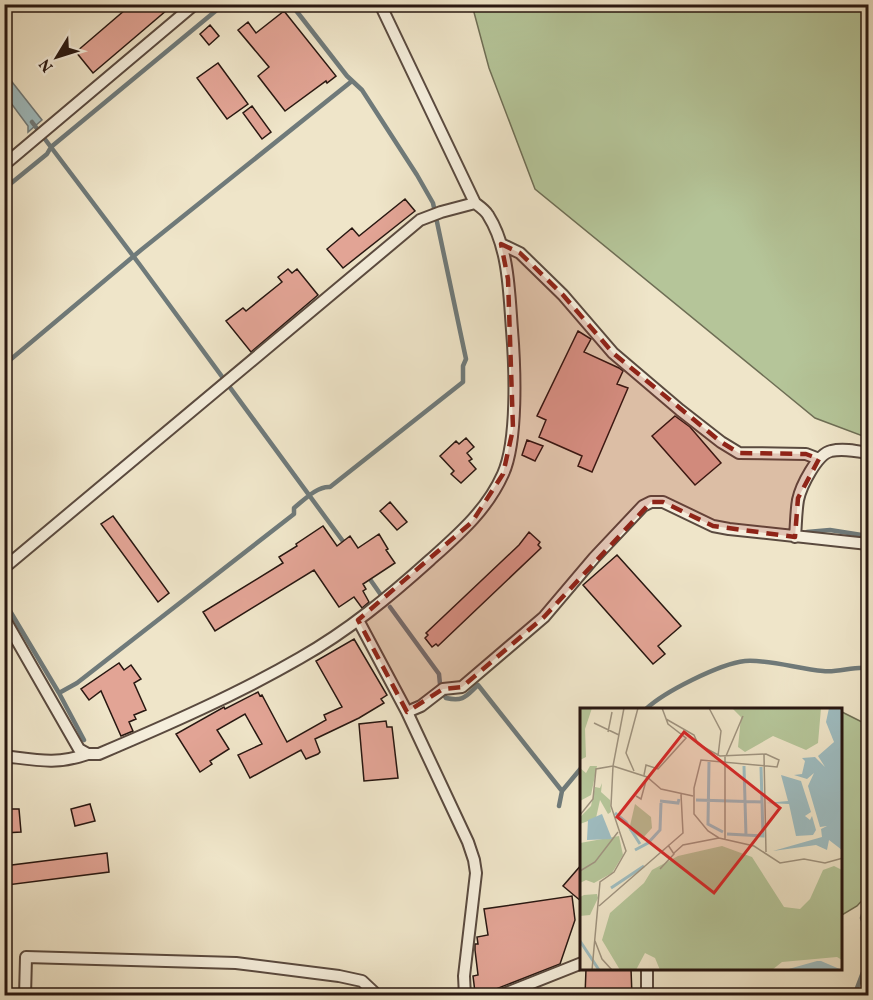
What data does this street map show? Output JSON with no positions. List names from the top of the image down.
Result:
{
  "north": "bottom left"
}
